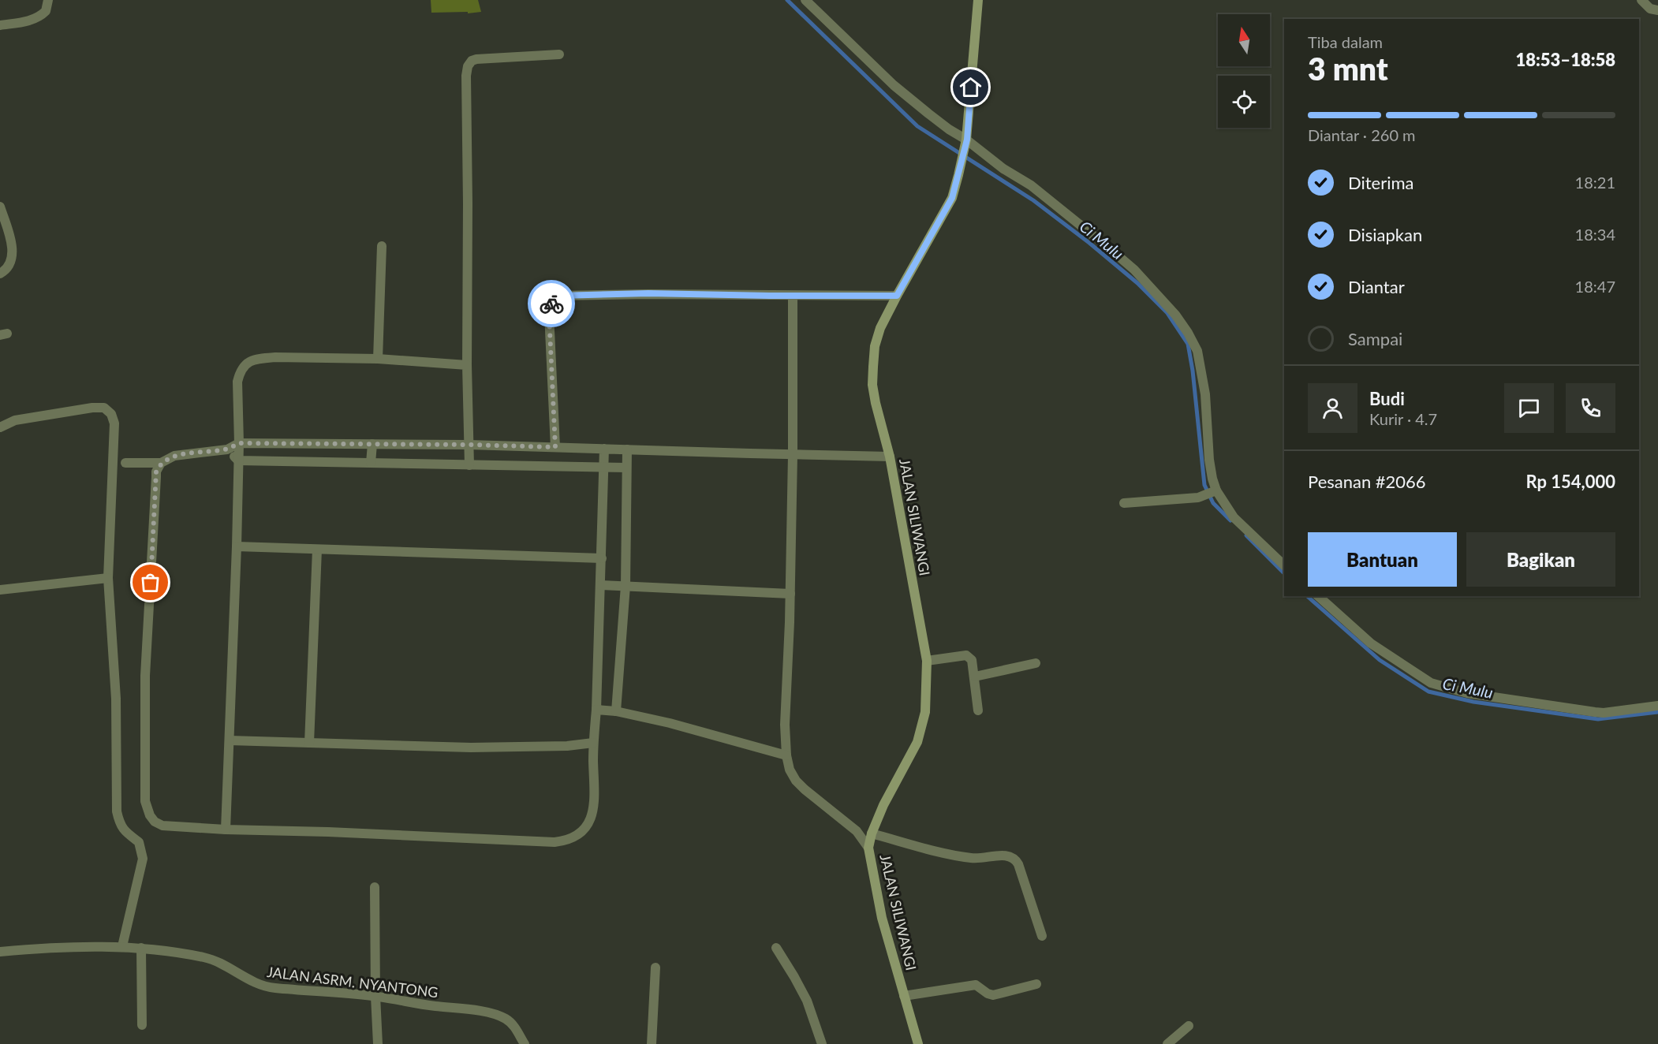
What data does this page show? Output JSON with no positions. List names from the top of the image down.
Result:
{
  "streets": {
    "street": ["JALAN SILIWANGI", "JALAN ASRM. NYANTONG"]
  },
  "water": ["Ci Mulu"],
  "north": "top",
  "page": {
    "heading": ["3 mnt", "Tiba dalam", "18:53–18:58"],
    "panel": [
      "Budi",
      "Kurir · 4.7",
      "Pesanan #2066",
      "Rp 154,000"
    ],
    "bar": "Diantar · 260 m",
    "list": [
      ["Diterima", "18:21"],
      ["Disiapkan", "18:34"],
      ["Diantar", "18:47"],
      "Sampai"
    ],
    "buttons": ["Bantuan", "Bagikan"]
  }
}
